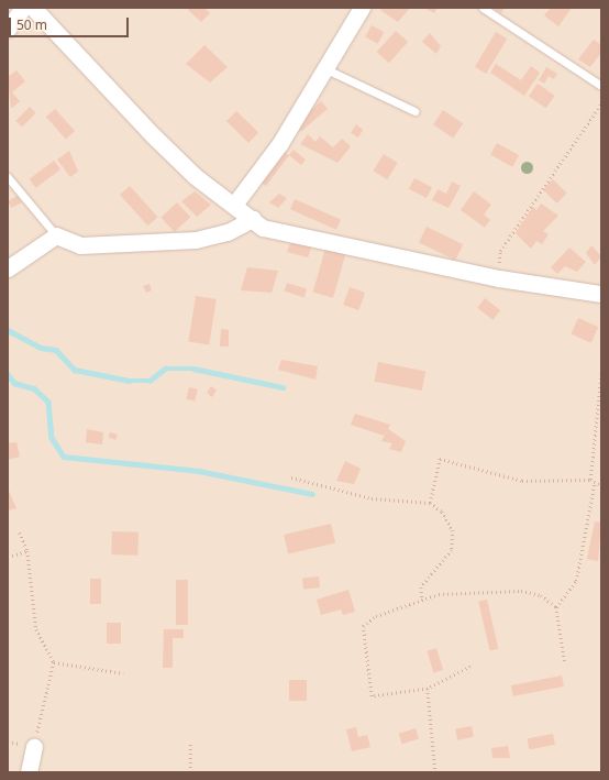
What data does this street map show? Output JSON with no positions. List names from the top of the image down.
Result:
{
  "scale_bar": "50 m"
}
